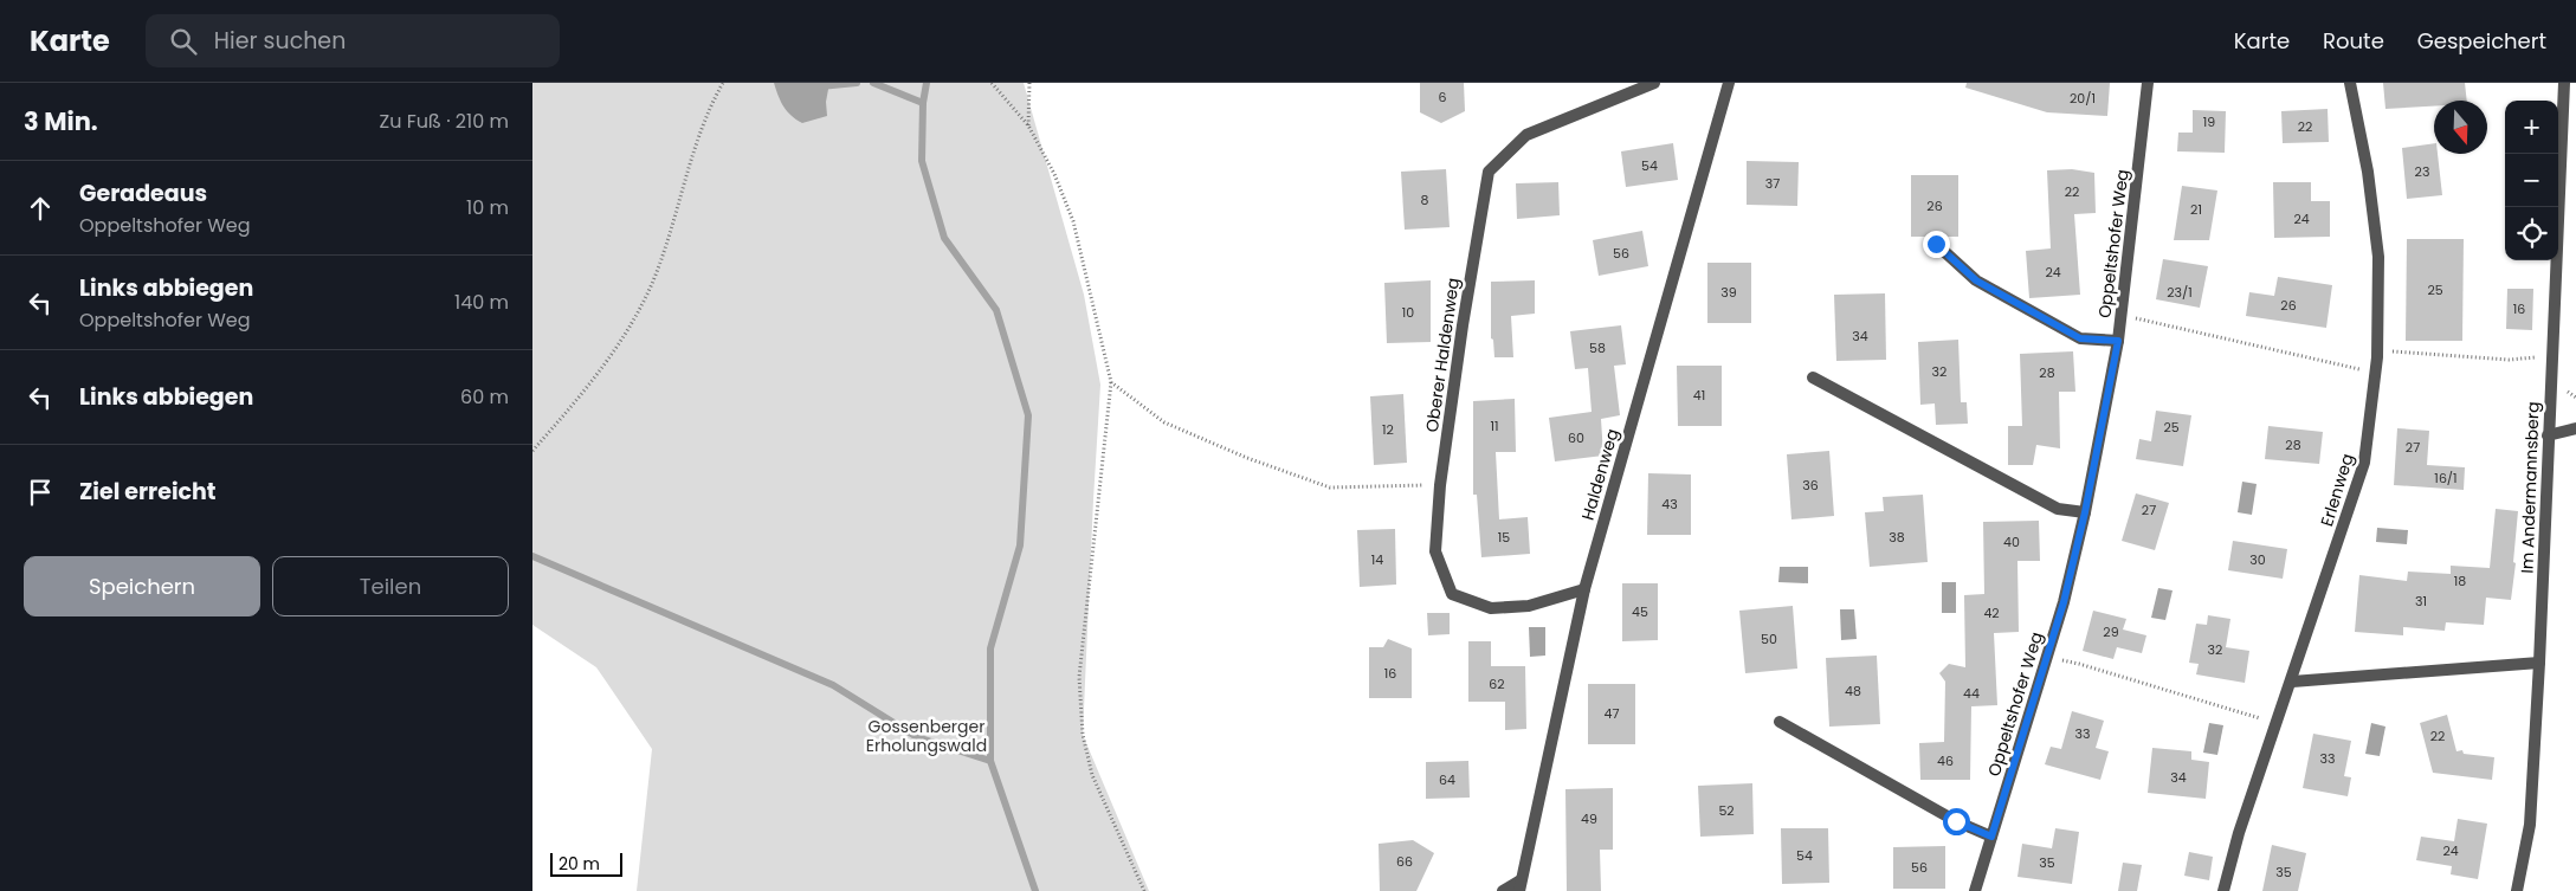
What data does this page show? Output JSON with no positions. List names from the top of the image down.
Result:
{
  "streets": {
    "street": [
      "Oppeltshofer Weg",
      "Oberer Haldenweg",
      "Haldenweg",
      "Im Andermannsberg",
      "Erlenweg"
    ]
  },
  "crossings": [
    ["Oberer Haldenweg", "Haldenweg"]
  ],
  "parks": ["Gossenberger Erholungswald"],
  "house_numbers": [
    "6",
    "20/1",
    "19",
    "22",
    "54",
    "23",
    "37",
    "22",
    "8",
    "26",
    "21",
    "24",
    "56",
    "24",
    "25",
    "39",
    "23/1",
    "26",
    "16",
    "10",
    "34",
    "58",
    "32",
    "28",
    "41",
    "11",
    "25",
    "12",
    "60",
    "28",
    "27",
    "16/1",
    "36",
    "43",
    "27",
    "15",
    "38",
    "40",
    "14",
    "30",
    "18",
    "31",
    "45",
    "42",
    "29",
    "50",
    "32",
    "16",
    "62",
    "48",
    "44",
    "47",
    "33",
    "22",
    "33",
    "46",
    "34",
    "64",
    "52",
    "49",
    "24",
    "54",
    "66",
    "35",
    "56",
    "35"
  ],
  "scale_bar": "20 m",
  "north": "bottom",
  "page": {
    "header": "Karte",
    "search": "Hier suchen",
    "nav": ["Karte", "Route", "Gespeichert"],
    "heading": ["3 Min.", "Zu Fuß · 210 m"],
    "map_buttons": ["+", "−"],
    "list": [
      ["Geradeaus", "Oppeltshofer Weg", "10 m"],
      ["Links abbiegen", "Oppeltshofer Weg", "140 m"],
      ["Links abbiegen", "60 m"],
      "Ziel erreicht"
    ],
    "buttons": ["Speichern", "Teilen"],
    "scale": "20 m"
  }
}
